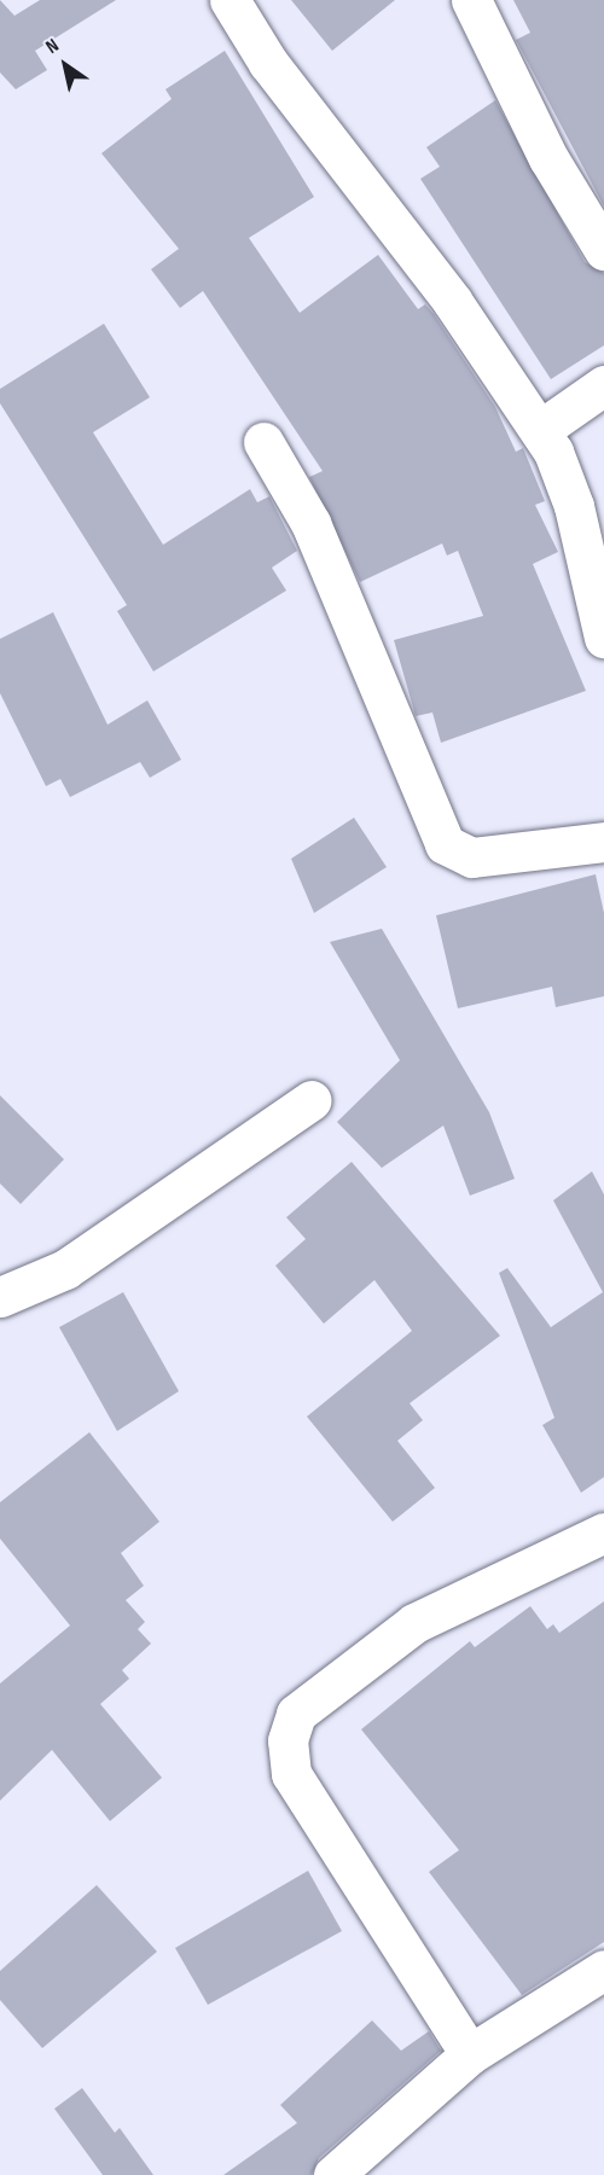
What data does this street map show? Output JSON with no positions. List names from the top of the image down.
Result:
{
  "north": "top left"
}
